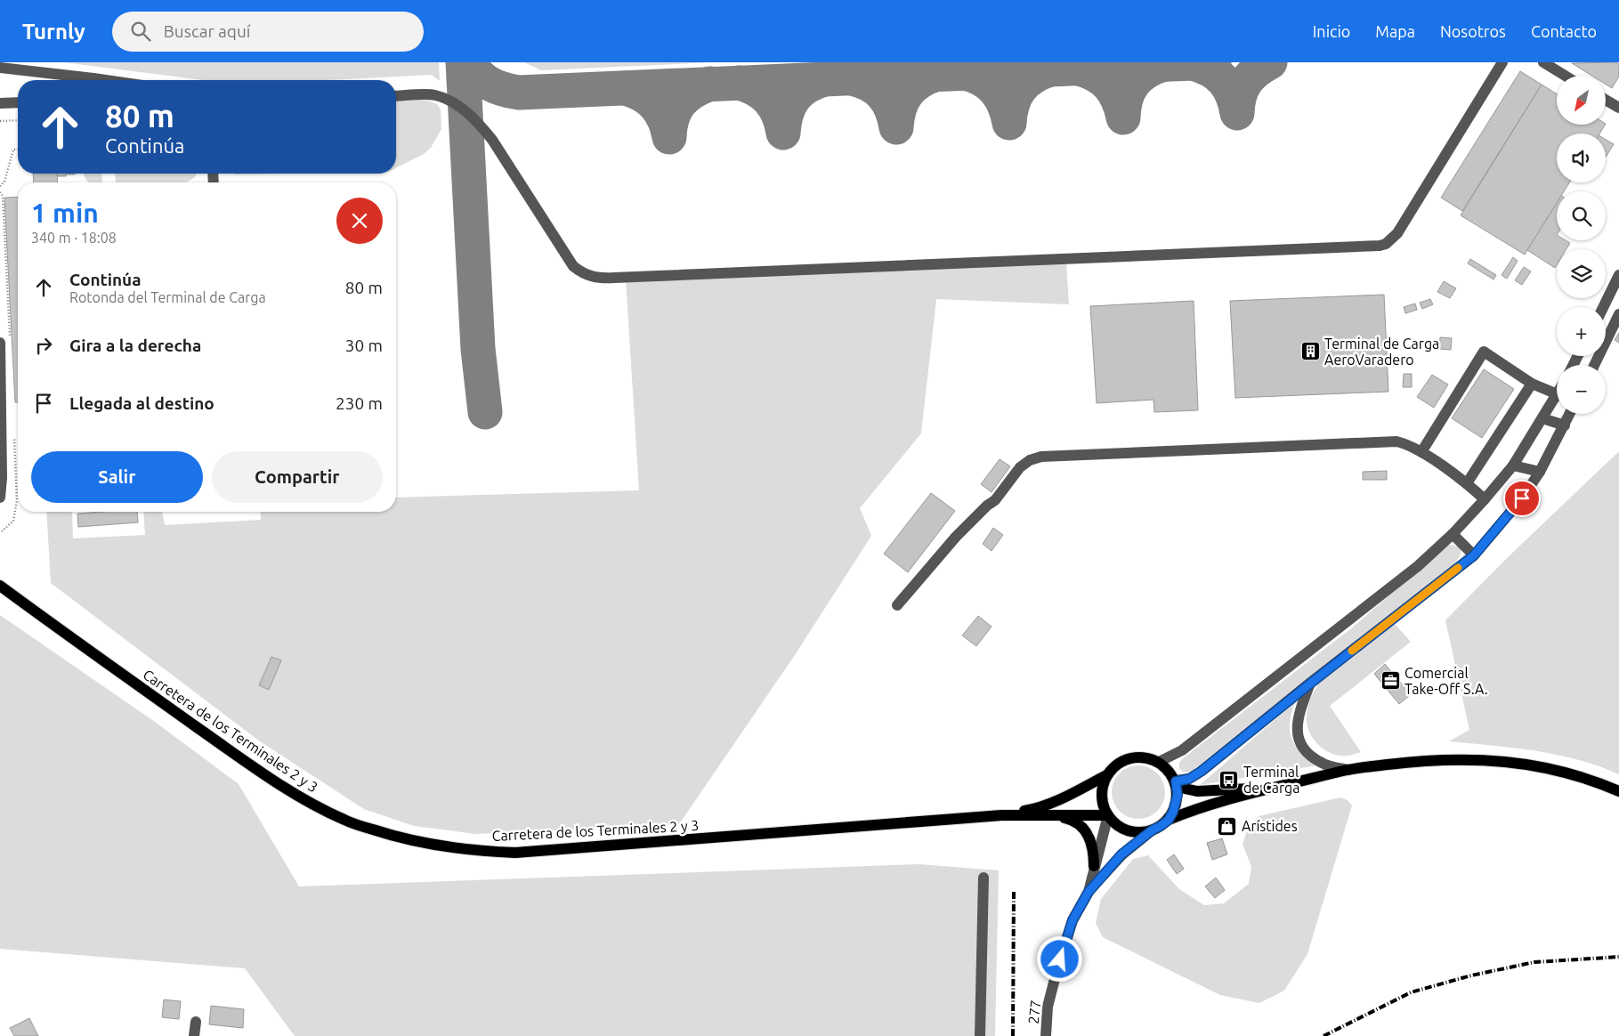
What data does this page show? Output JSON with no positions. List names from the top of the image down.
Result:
{
  "streets": {
    "main road": ["Carretera de los Terminales 2 y 3"],
    "street": ["277"]
  },
  "crossings": [
    ["Carretera de los Terminales 2 y 3", "277"]
  ],
  "places": {
    "building": ["Terminal de Carga AeroVaradero"],
    "office": ["Comercial Take-Off S.A."],
    "bus stop": ["Terminal de Carga"],
    "shop": ["Arístides"]
  },
  "north": "bottom left",
  "page": {
    "header": "Turnly",
    "search": "Buscar aquí",
    "nav": [
      "Inicio",
      "Mapa",
      "Nosotros",
      "Contacto"
    ],
    "map_buttons": ["+", "−"],
    "turn": ["80 m", "Continúa"],
    "heading": ["1 min", "340 m · 18:08"],
    "list": [
      {
        "name": "Continúa",
        "note": "Rotonda del Terminal de Carga",
        "value": "80 m"
      },
      {
        "name": "Gira a la derecha",
        "value": "30 m"
      },
      {
        "name": "Llegada al destino",
        "value": "230 m"
      }
    ],
    "buttons": ["Salir", "Compartir"]
  }
}
